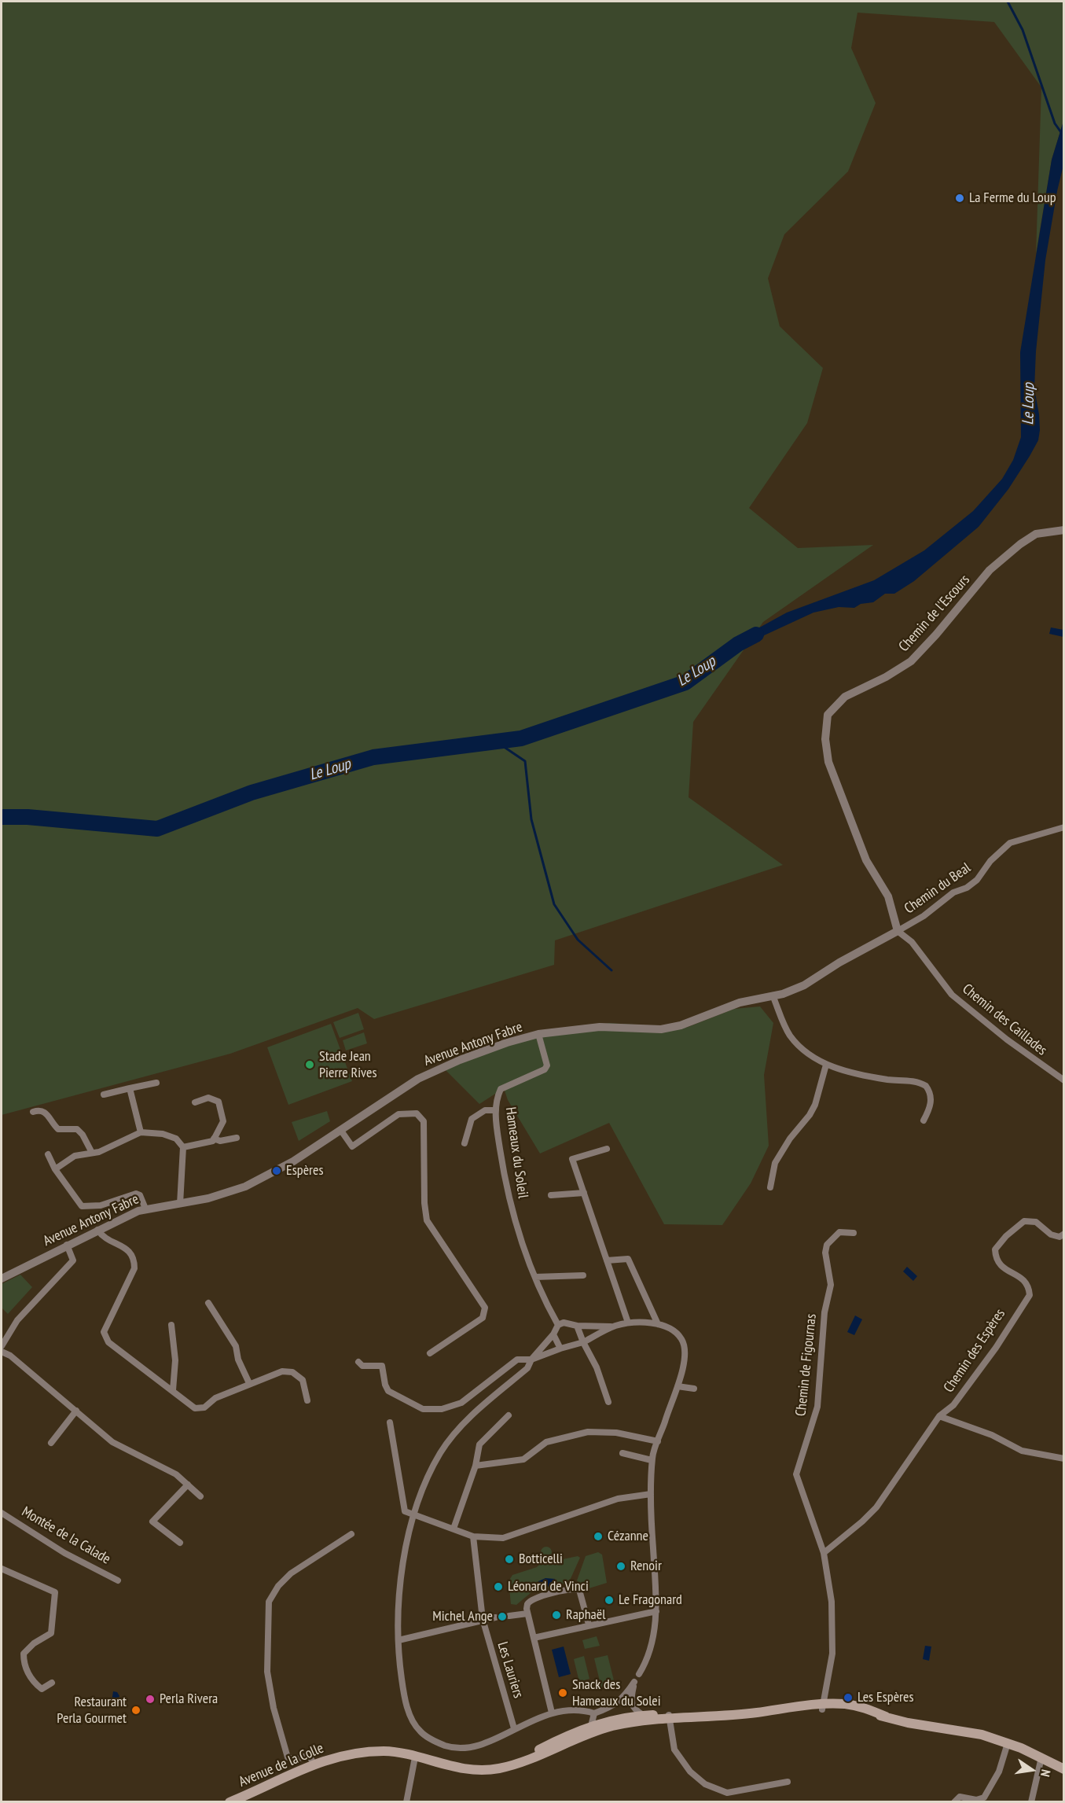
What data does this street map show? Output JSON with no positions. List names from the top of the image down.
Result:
{
  "streets": {
    "main road": ["Avenue de la Colle"],
    "street": [
      "Chemin de l'Escours",
      "Chemin du Beal",
      "Chemin des Caillades",
      "Avenue Antony Fabre",
      "Hameaux du Soleil",
      "Chemin des Espères",
      "Chemin de Figournas",
      "Montée de la Calade",
      "Les Lauriers"
    ]
  },
  "crossings": [
    ["Chemin de l'Escours", "Chemin du Beal"],
    ["Chemin de l'Escours", "Chemin des Caillades"],
    ["Chemin de l'Escours", "Avenue Antony Fabre"],
    ["Chemin du Beal", "Chemin des Caillades"],
    ["Chemin du Beal", "Avenue Antony Fabre"],
    ["Chemin des Caillades", "Avenue Antony Fabre"],
    ["Avenue Antony Fabre", "Hameaux du Soleil"],
    ["Chemin des Espères", "Chemin de Figournas"],
    ["Chemin de Figournas", "Avenue de la Colle"]
  ],
  "water": ["Le Loup"],
  "places": [
    "La Ferme du Loup",
    "Stade Jean Pierre Rives",
    "Espères",
    "Cézanne",
    "Botticelli",
    "Renoir",
    "Léonard de Vinci",
    "Le Fragonard",
    "Raphaël",
    "Michel Ange",
    "Snack des Hameaux du Solei",
    "Les Espères",
    "Perla Rivera",
    "Restaurant Perla Gourmet"
  ],
  "north": "right"
}
